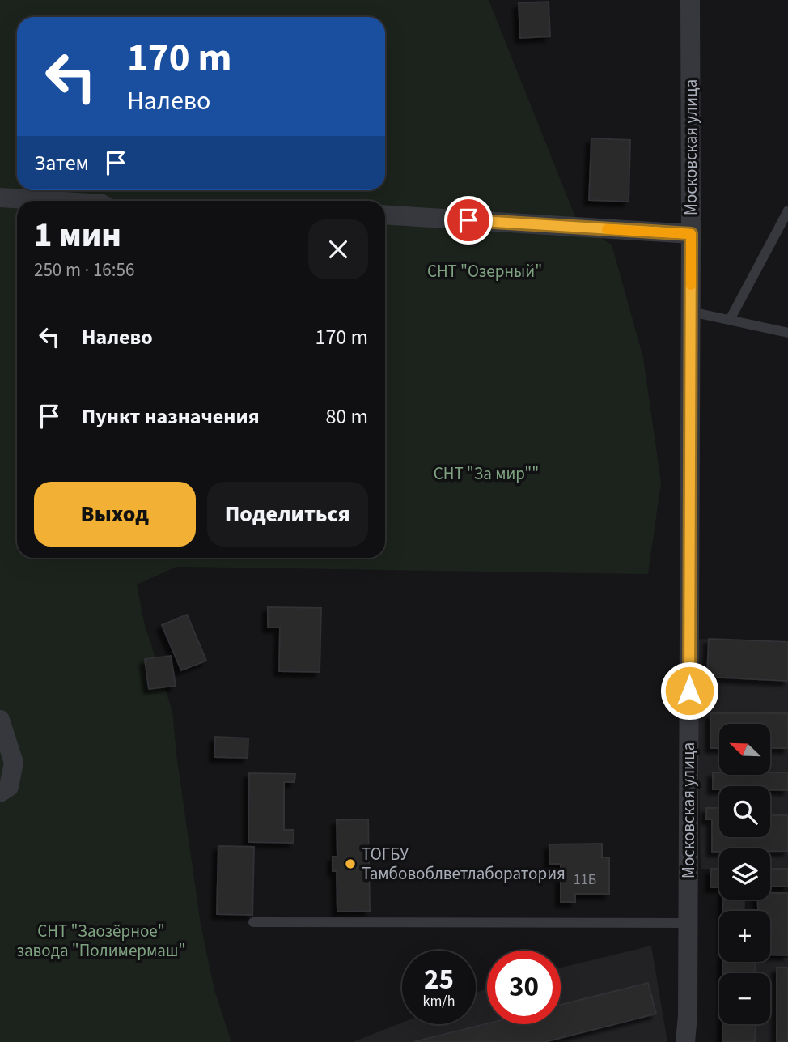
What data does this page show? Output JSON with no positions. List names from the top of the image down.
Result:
{
  "streets": {
    "street": ["Московская улица"]
  },
  "parks": ["СНТ \"Озерный\"", "СНТ \"За мир\"\"", "СНТ \"Заозёрное\" завода \"Полимермаш\""],
  "places": ["ТОГБУ Тамбовоблветлаборатория"],
  "house_numbers": ["11Б"],
  "north": "top left",
  "page": {
    "turn": ["170 m", "Налево"],
    "then": "Затем",
    "heading": ["1 мин", "250 m · 16:56"],
    "list": [
      {
        "name": "Налево",
        "value": "170 m"
      },
      {
        "name": "Пункт назначения",
        "value": "80 m"
      }
    ],
    "buttons": ["Выход", "Поделиться"],
    "map_buttons": ["+", "−"],
    "speed": "25 km/h",
    "limit": "30"
  }
}
